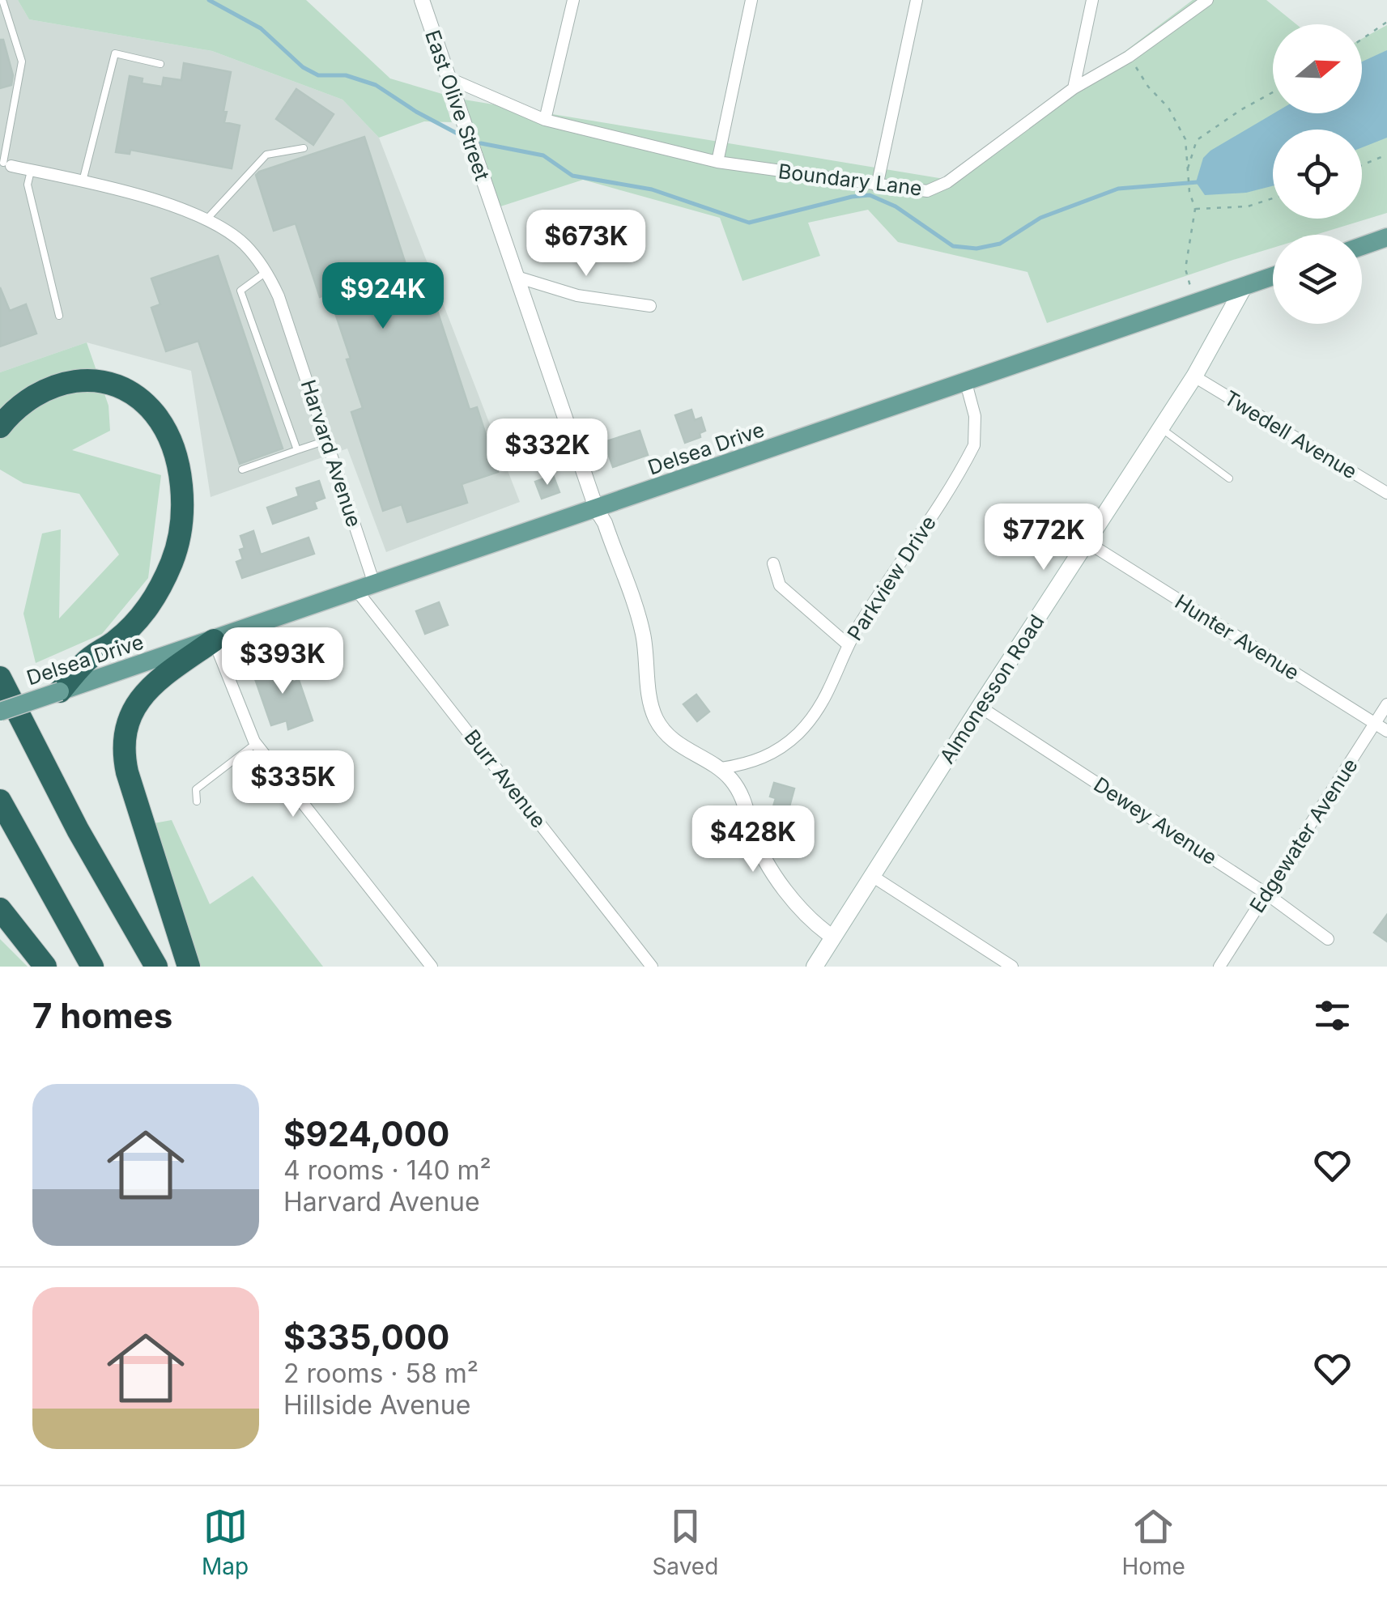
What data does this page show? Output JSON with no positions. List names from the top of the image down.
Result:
{
  "streets": {
    "main road": ["Delsea Drive", "Almonesson Road"],
    "street": [
      "East Olive Street",
      "Boundary Lane",
      "Twedell Avenue",
      "Harvard Avenue",
      "Parkview Drive",
      "Hunter Avenue",
      "Burr Avenue",
      "Dewey Avenue",
      "Edgewater Avenue"
    ]
  },
  "crossings": [
    ["East Olive Street", "Boundary Lane"],
    ["East Olive Street", "Delsea Drive"],
    ["East Olive Street", "Parkview Drive"],
    ["East Olive Street", "Almonesson Road"],
    ["Twedell Avenue", "Almonesson Road"],
    ["Delsea Drive", "Harvard Avenue"],
    ["Delsea Drive", "Parkview Drive"],
    ["Delsea Drive", "Almonesson Road"],
    ["Delsea Drive", "Burr Avenue"],
    ["Harvard Avenue", "Burr Avenue"],
    ["Hunter Avenue", "Almonesson Road"],
    ["Hunter Avenue", "Edgewater Avenue"],
    ["Almonesson Road", "Dewey Avenue"],
    ["Dewey Avenue", "Edgewater Avenue"]
  ],
  "north": "right",
  "page": {
    "price": [
      "$673K",
      "$924K",
      "$332K",
      "$772K",
      "$393K",
      "$335K",
      "$428K"
    ],
    "heading": "7 homes",
    "list": [
      {
        "name": "$924,000",
        "note": "4 rooms · 140 m² · Harvard Avenue"
      },
      {
        "name": "$335,000",
        "note": "2 rooms · 58 m² · Hillside Avenue"
      }
    ],
    "tabs": ["Map", "Saved", "Home"]
  }
}
